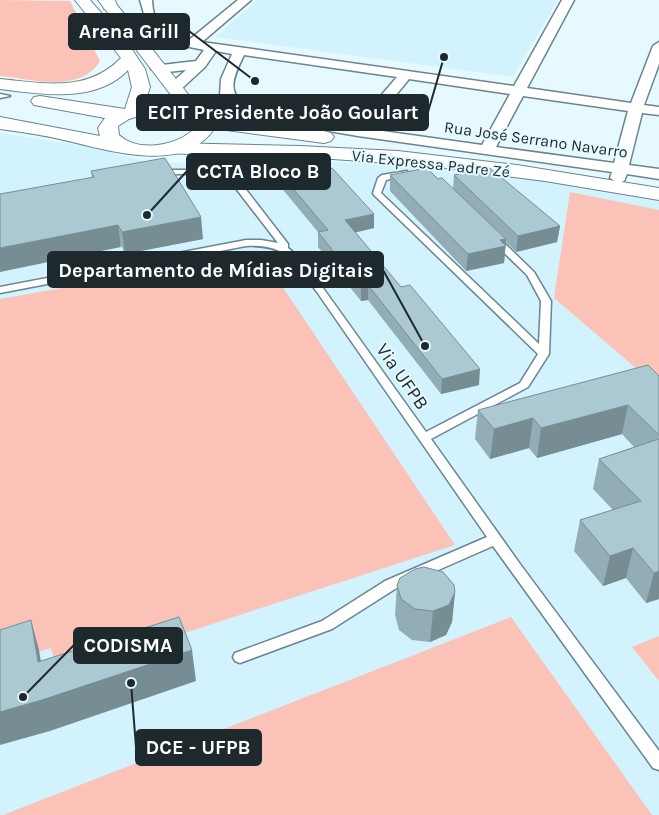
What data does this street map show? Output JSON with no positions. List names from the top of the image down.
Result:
{
  "streets": {
    "main road": ["Via Expressa Padre Zé"],
    "street": ["Rua José Serrano Navarro"],
    "lane": ["Via UFPB"]
  },
  "crossings": [
    ["Rua José Serrano Navarro", "Via Expressa Padre Zé"]
  ],
  "places": [
    "ECIT Presidente João Goulart",
    "Arena Grill",
    "CCTA Bloco B",
    "Departamento de Mídias Digitais",
    "DCE - UFPB",
    "CODISMA"
  ]
}
